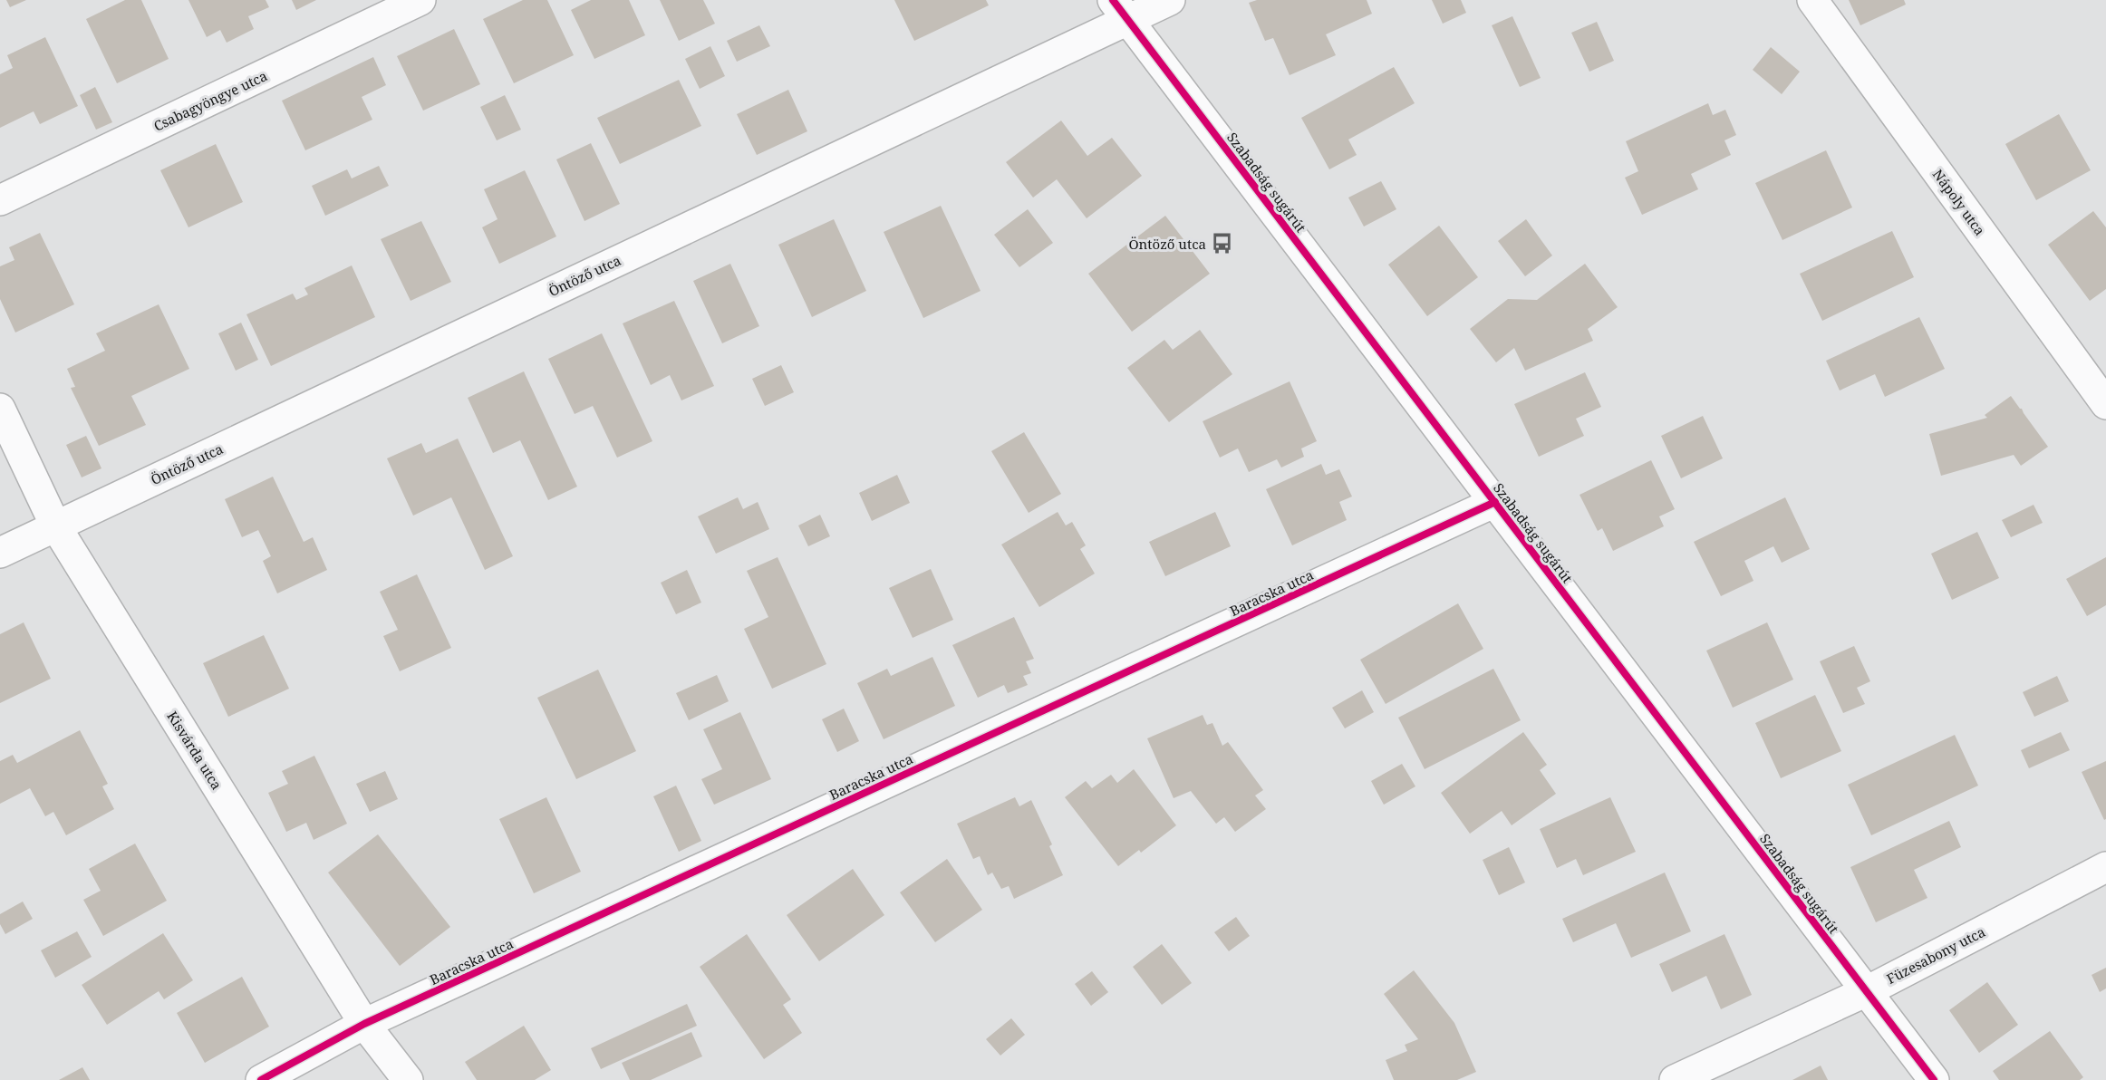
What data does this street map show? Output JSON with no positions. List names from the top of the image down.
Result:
{
  "streets": {
    "street": [
      "Csabagyöngye utca",
      "Szabadság sugárút",
      "Nápoly utca",
      "Öntöző utca",
      "Baracska utca",
      "Kisvárda utca",
      "Füzesabony utca"
    ]
  },
  "crossings": [
    ["Szabadság sugárút", "Öntöző utca"],
    ["Szabadság sugárút", "Baracska utca"],
    ["Szabadság sugárút", "Füzesabony utca"],
    ["Öntöző utca", "Kisvárda utca"],
    ["Baracska utca", "Kisvárda utca"]
  ],
  "places": {
    "bus stop": ["Öntöző utca"]
  }
}
